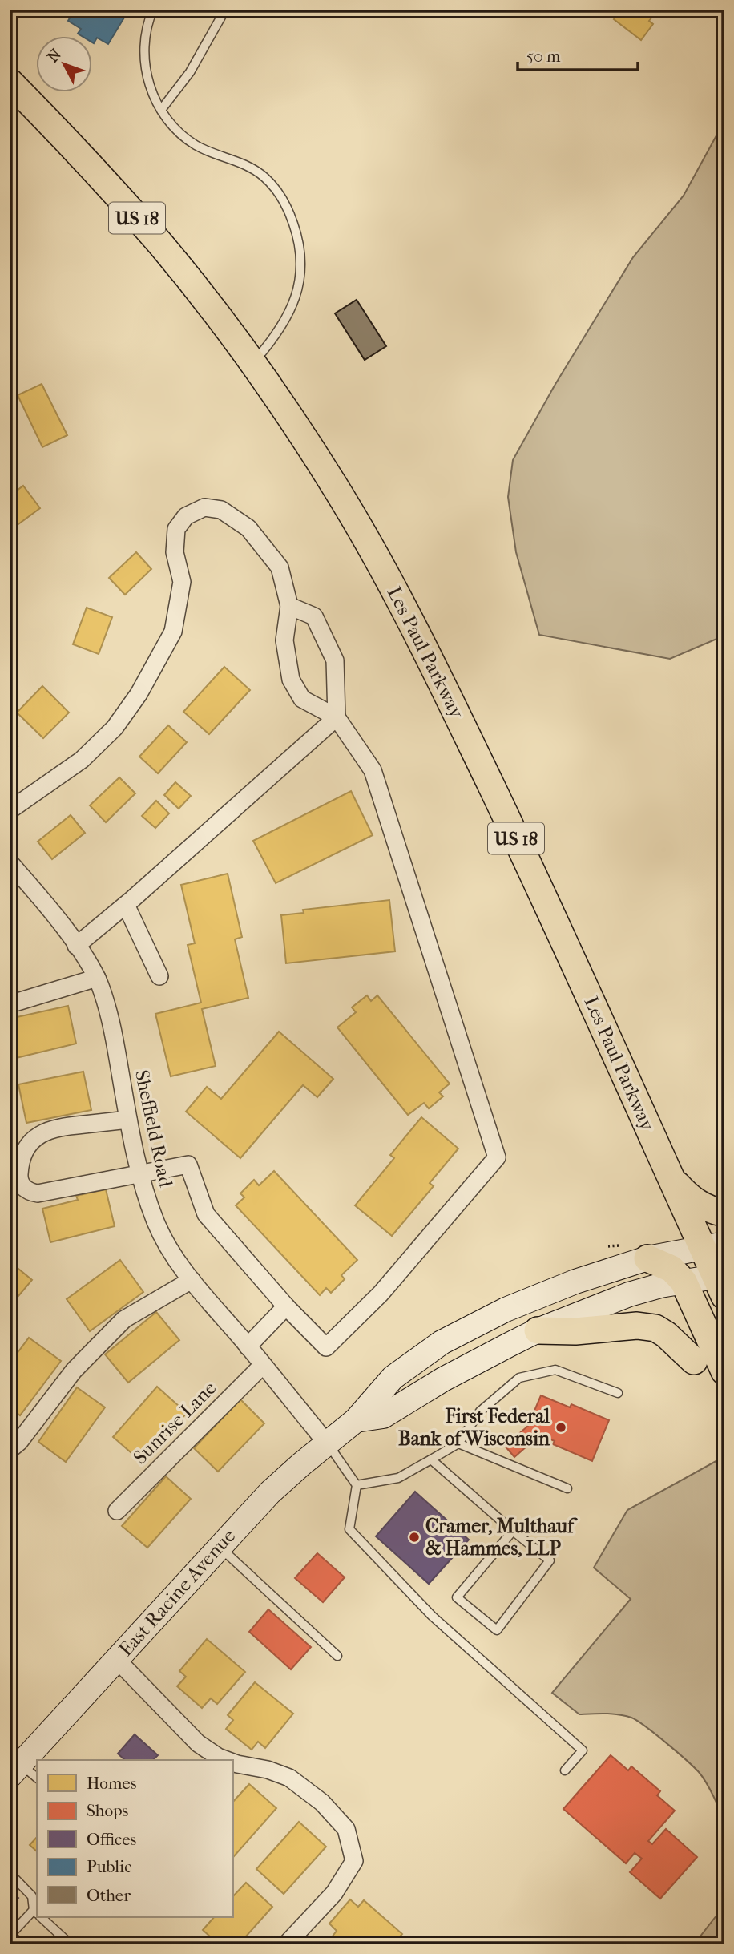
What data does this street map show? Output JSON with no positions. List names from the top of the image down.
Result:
{
  "streets": {
    "main road": ["US 18", "Les Paul Parkway", "East Racine Avenue"],
    "street": ["Sheffield Road", "Sunrise Lane"]
  },
  "crossings": [
    ["Les Paul Parkway", "East Racine Avenue"],
    ["Sheffield Road", "Sunrise Lane"],
    ["Sheffield Road", "East Racine Avenue"]
  ],
  "places": ["First Federal Bank of Wisconsin", "Cramer, Multhauf & Hammes, LLP"],
  "legend": [
    "Homes",
    "Shops",
    "Offices",
    "Public",
    "Other"
  ],
  "scale_bar": "50 m",
  "north": "top left"
}
